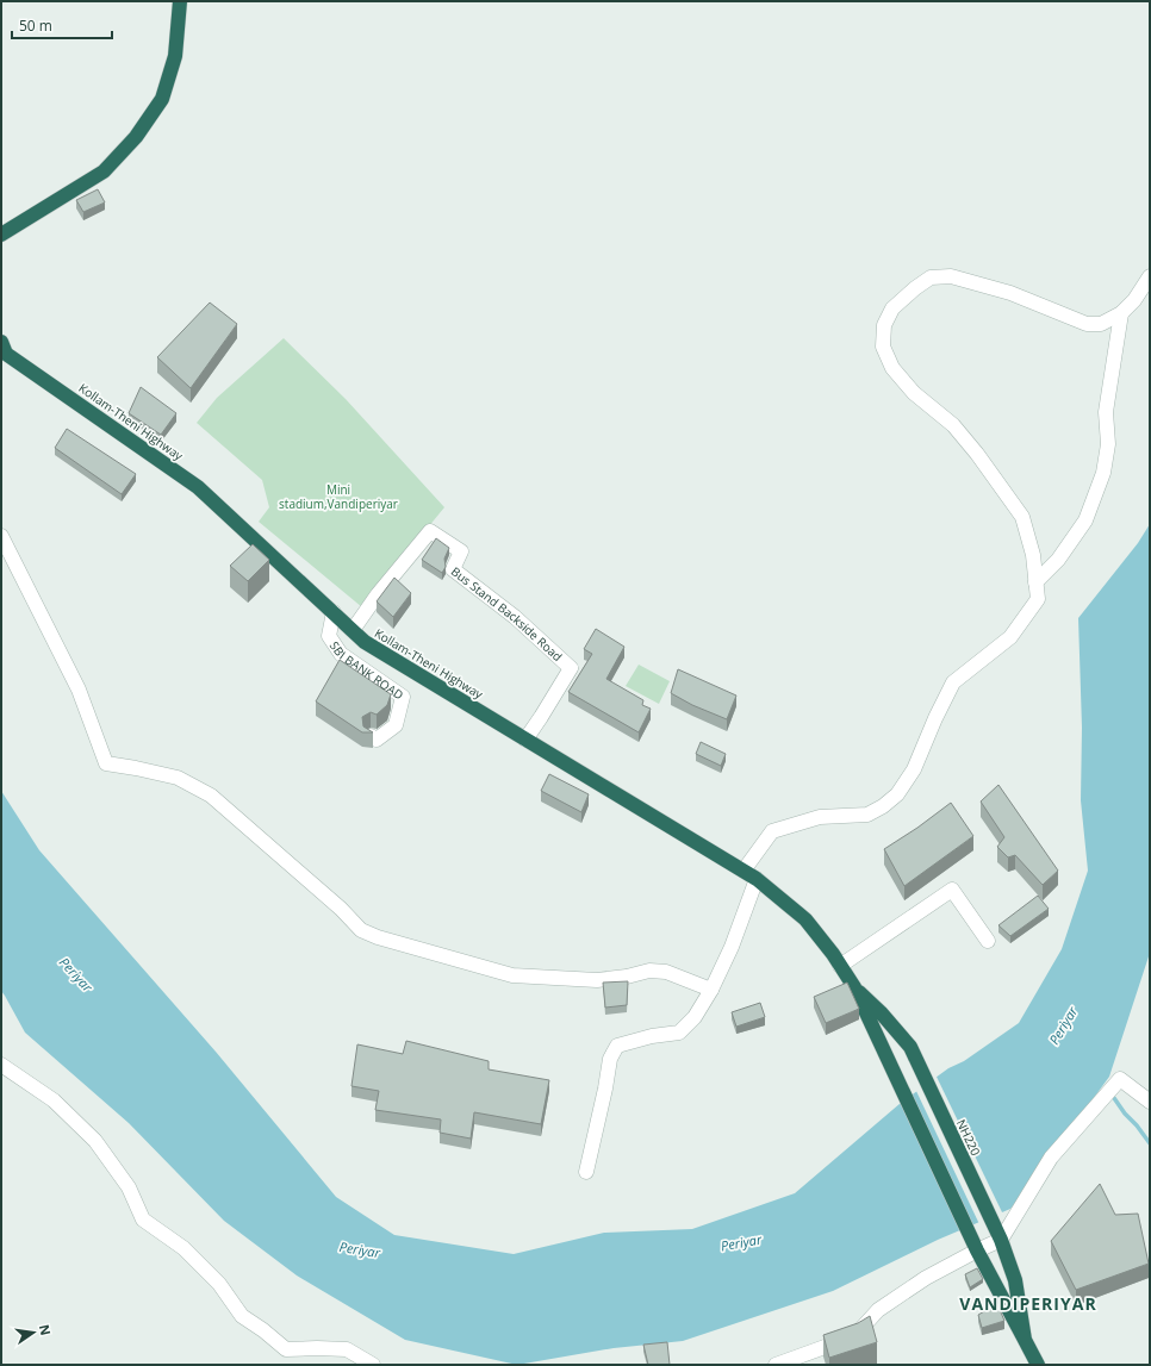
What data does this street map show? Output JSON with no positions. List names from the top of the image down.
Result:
{
  "streets": {
    "highway": ["Kollam-Theni Highway", "NH220"],
    "street": ["Bus Stand Backside Road", "SBI BANK ROAD"]
  },
  "crossings": [
    ["Kollam-Theni Highway", "Bus Stand Backside Road"],
    ["Kollam-Theni Highway", "SBI BANK ROAD"],
    ["Kollam-Theni Highway", "NH220"]
  ],
  "districts": ["VANDIPERIYAR"],
  "water": ["Periyar"],
  "parks": ["Mini stadium,Vandiperiyar"],
  "scale_bar": "50 m",
  "north": "right"
}
